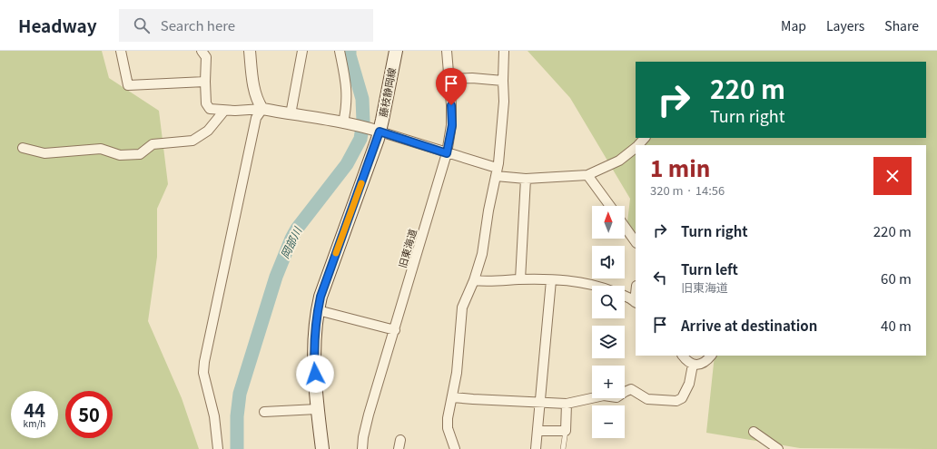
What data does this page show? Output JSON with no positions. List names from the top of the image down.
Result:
{
  "streets": {
    "main road": ["藤枝静岡線"],
    "street": ["旧東海道"]
  },
  "water": ["岡部川"],
  "north": "top",
  "page": {
    "header": "Headway",
    "search": "Search here",
    "nav": ["Map", "Layers", "Share"],
    "turn": ["220 m", "Turn right"],
    "heading": ["1 min", "320 m · 14:56"],
    "map_buttons": ["+", "−"],
    "list": [
      {
        "name": "Turn right",
        "value": "220 m"
      },
      {
        "name": "Turn left",
        "note": "旧東海道",
        "value": "60 m"
      },
      {
        "name": "Arrive at destination",
        "value": "40 m"
      }
    ],
    "speed": "44 km/h",
    "limit": "50"
  }
}
